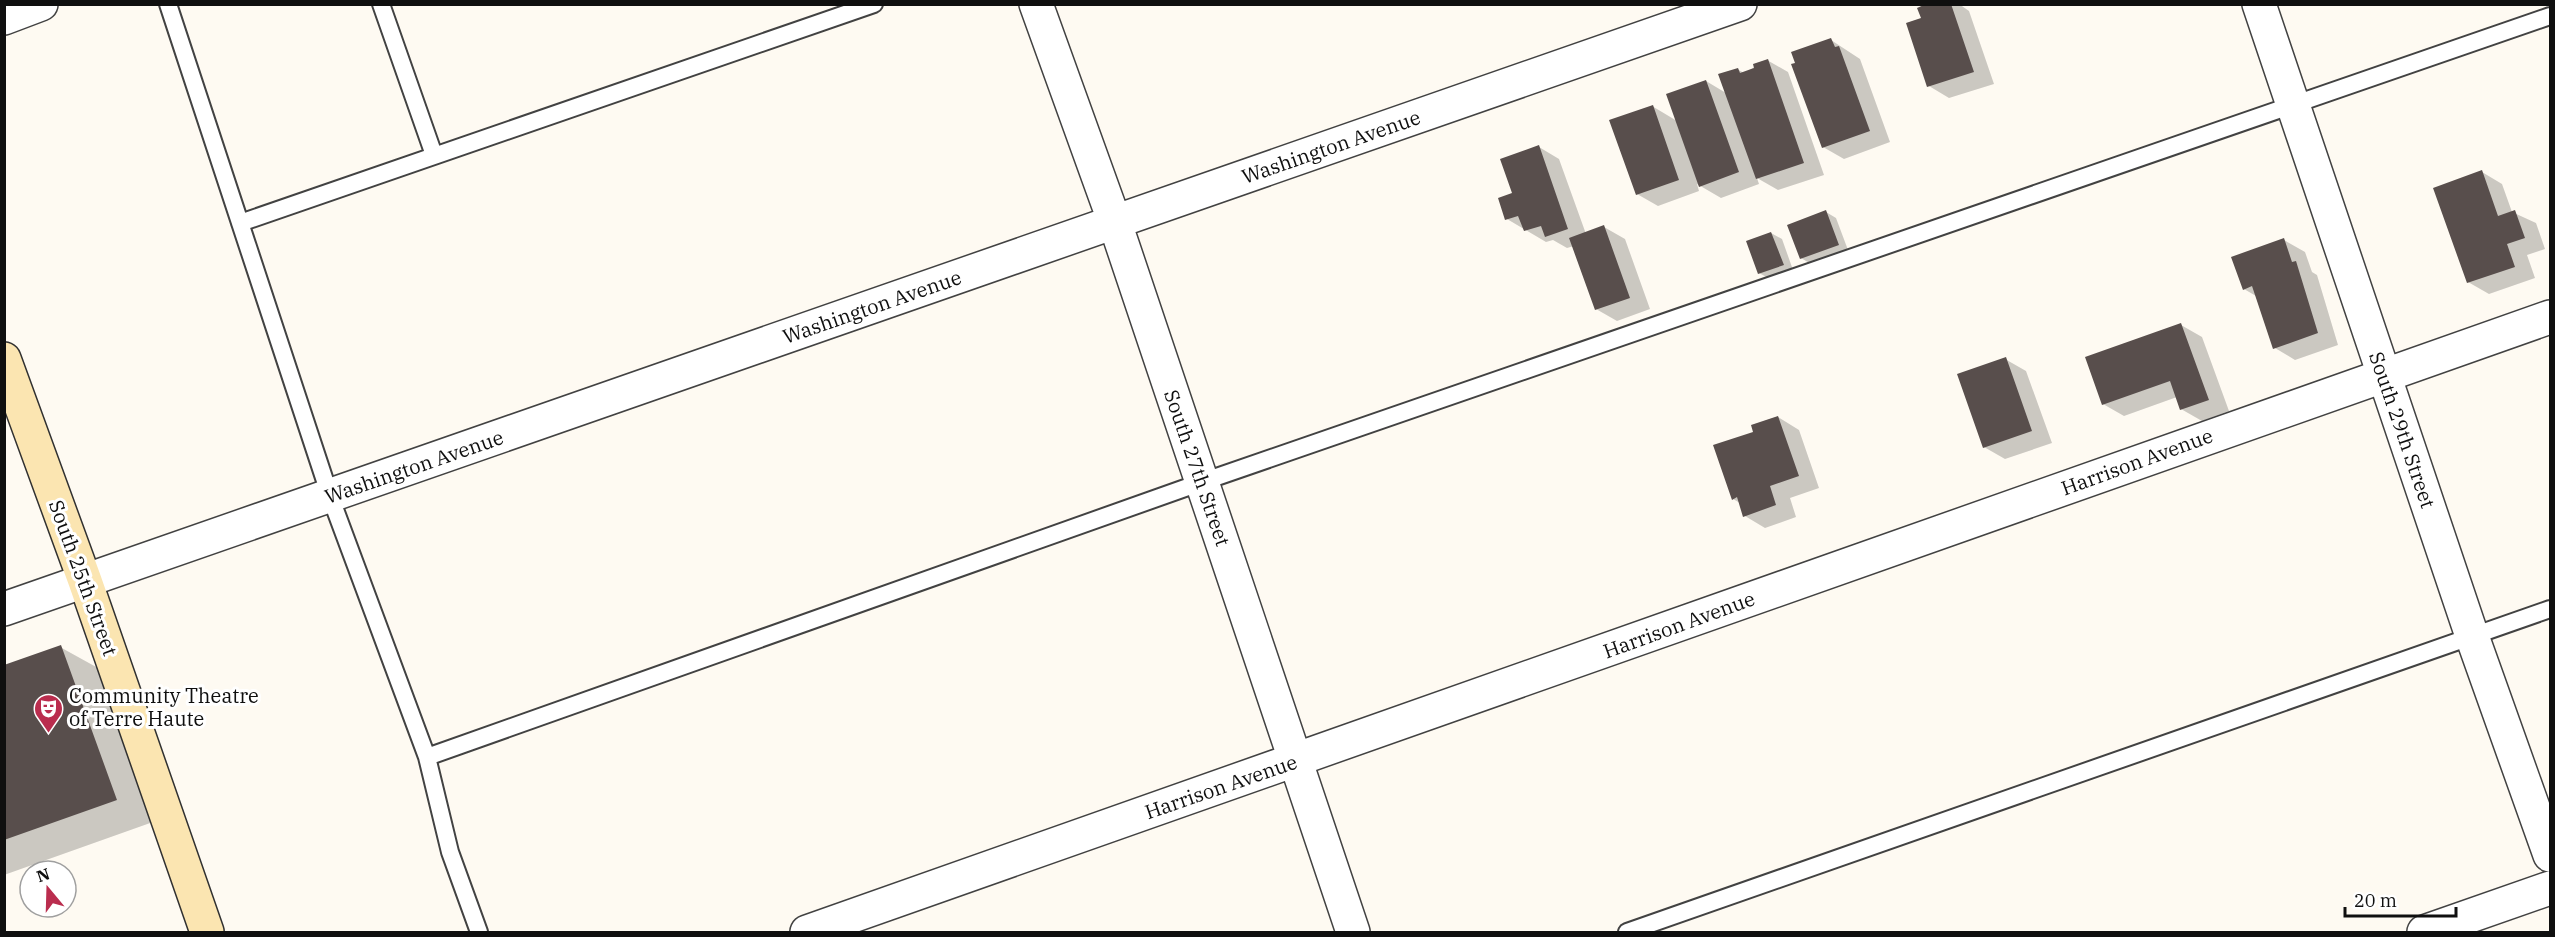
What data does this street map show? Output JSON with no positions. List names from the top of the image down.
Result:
{
  "streets": {
    "main road": ["South 25th Street"],
    "street": [
      "Washington Avenue",
      "South 29th Street",
      "Harrison Avenue",
      "South 27th Street"
    ]
  },
  "crossings": [
    ["Washington Avenue", "South 27th Street"],
    ["Washington Avenue", "South 25th Street"],
    ["South 29th Street", "Harrison Avenue"],
    ["Harrison Avenue", "South 27th Street"]
  ],
  "places": {
    "theatre": ["Community Theatre of Terre Haute"]
  },
  "scale_bar": "20 m",
  "north": "top"
}
